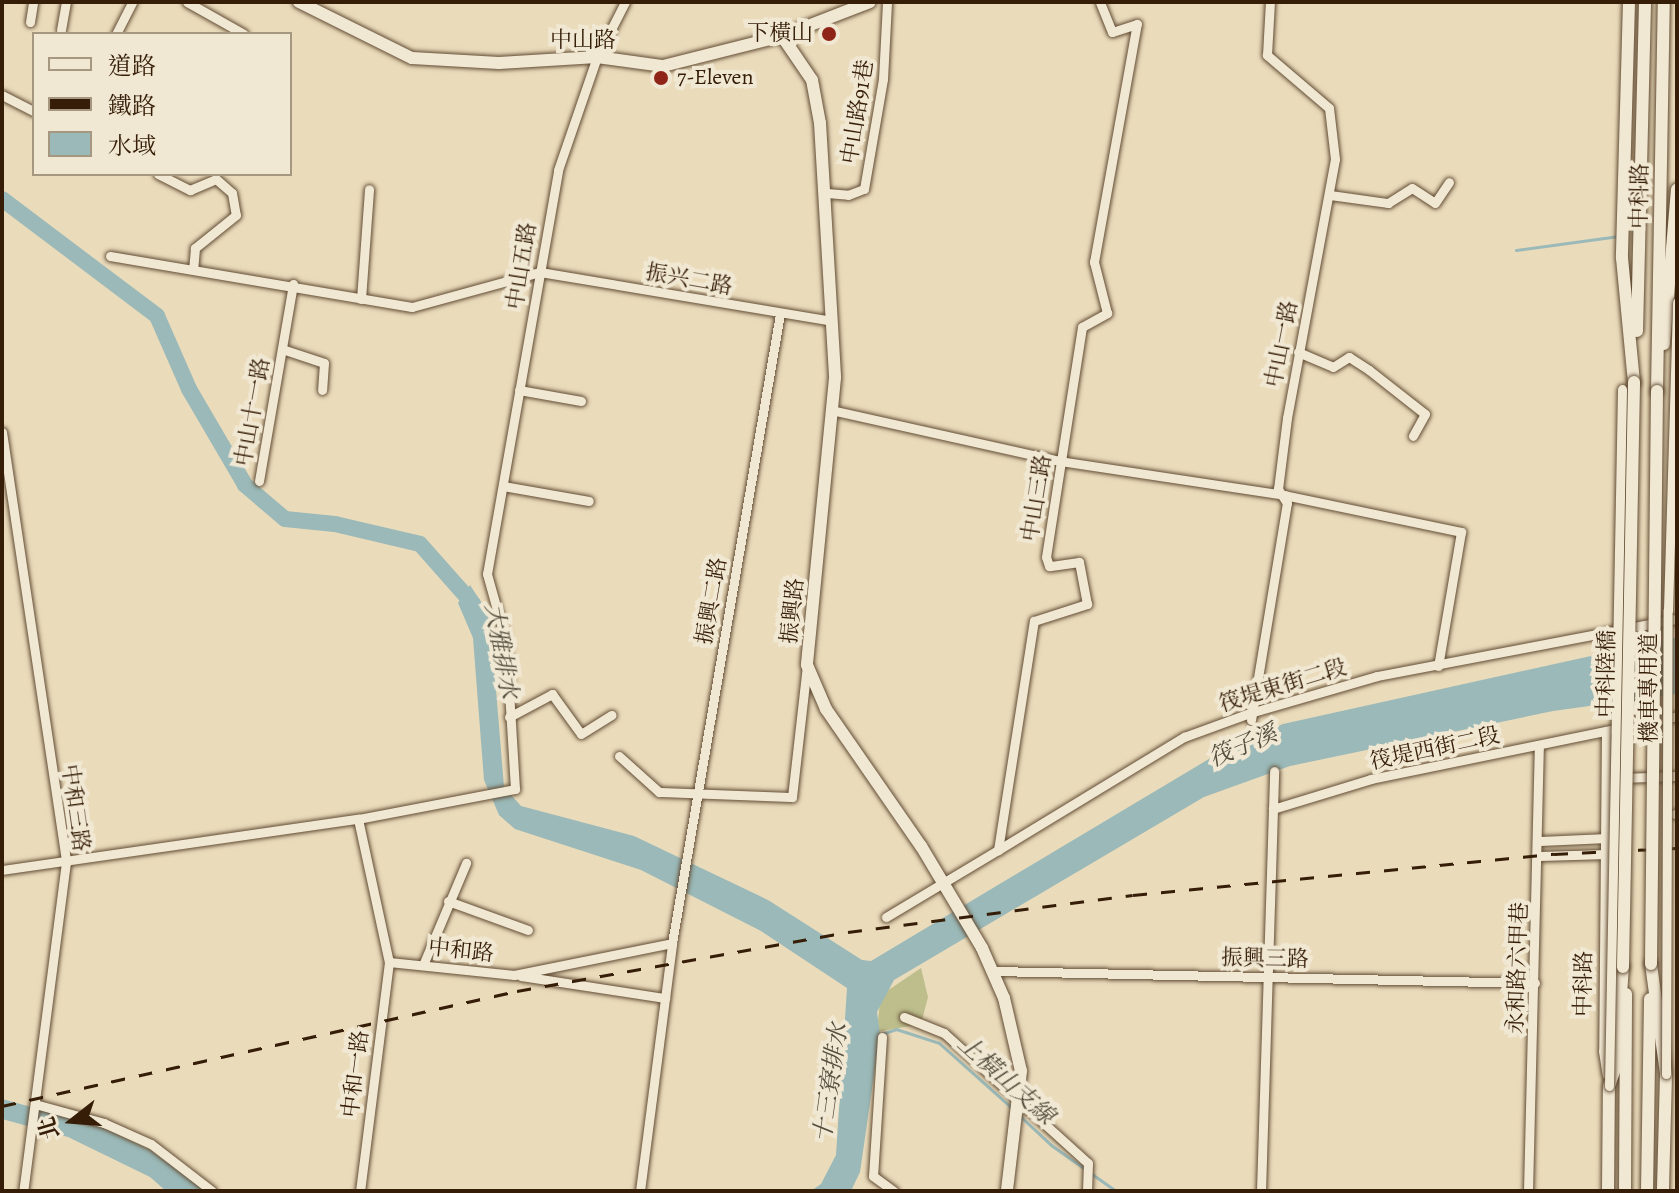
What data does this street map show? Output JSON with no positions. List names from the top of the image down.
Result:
{
  "streets": {
    "street": [
      "中山路",
      "中山路91巷",
      "中科路",
      "中山五路",
      "振兴二路",
      "中山一路",
      "中山十一路",
      "中山三路",
      "振興二路",
      "振興路",
      "中科陸橋",
      "筏堤東街二段",
      "機車專用道",
      "筏堤西街二段",
      "中和三路",
      "中和路",
      "振興三路",
      "永和路六甲巷",
      "中和一路"
    ]
  },
  "crossings": [
    ["中山路", "中山五路"],
    ["中山路", "振興路"],
    ["中山路91巷", "振興路"],
    ["中科路", "中科陸橋"],
    ["中科路", "機車專用道"],
    ["中科路", "筏堤西街二段"],
    ["中山五路", "振兴二路"],
    ["振兴二路", "振興二路"],
    ["振兴二路", "振興路"],
    ["中山一路", "筏堤東街二段"],
    ["中山三路", "筏堤東街二段"],
    ["振興二路", "中和路"],
    ["振興路", "振興三路"],
    ["筏堤西街二段", "永和路六甲巷"],
    ["中和路", "中和一路"],
    ["振興三路", "永和路六甲巷"]
  ],
  "water": [
    "大雅排水",
    "筏子溪",
    "上橫山支線",
    "十三寮排水"
  ],
  "places": ["下橫山", "7-Eleven"],
  "legend": ["道路", "鐵路", "水域"],
  "north": "left"
}
